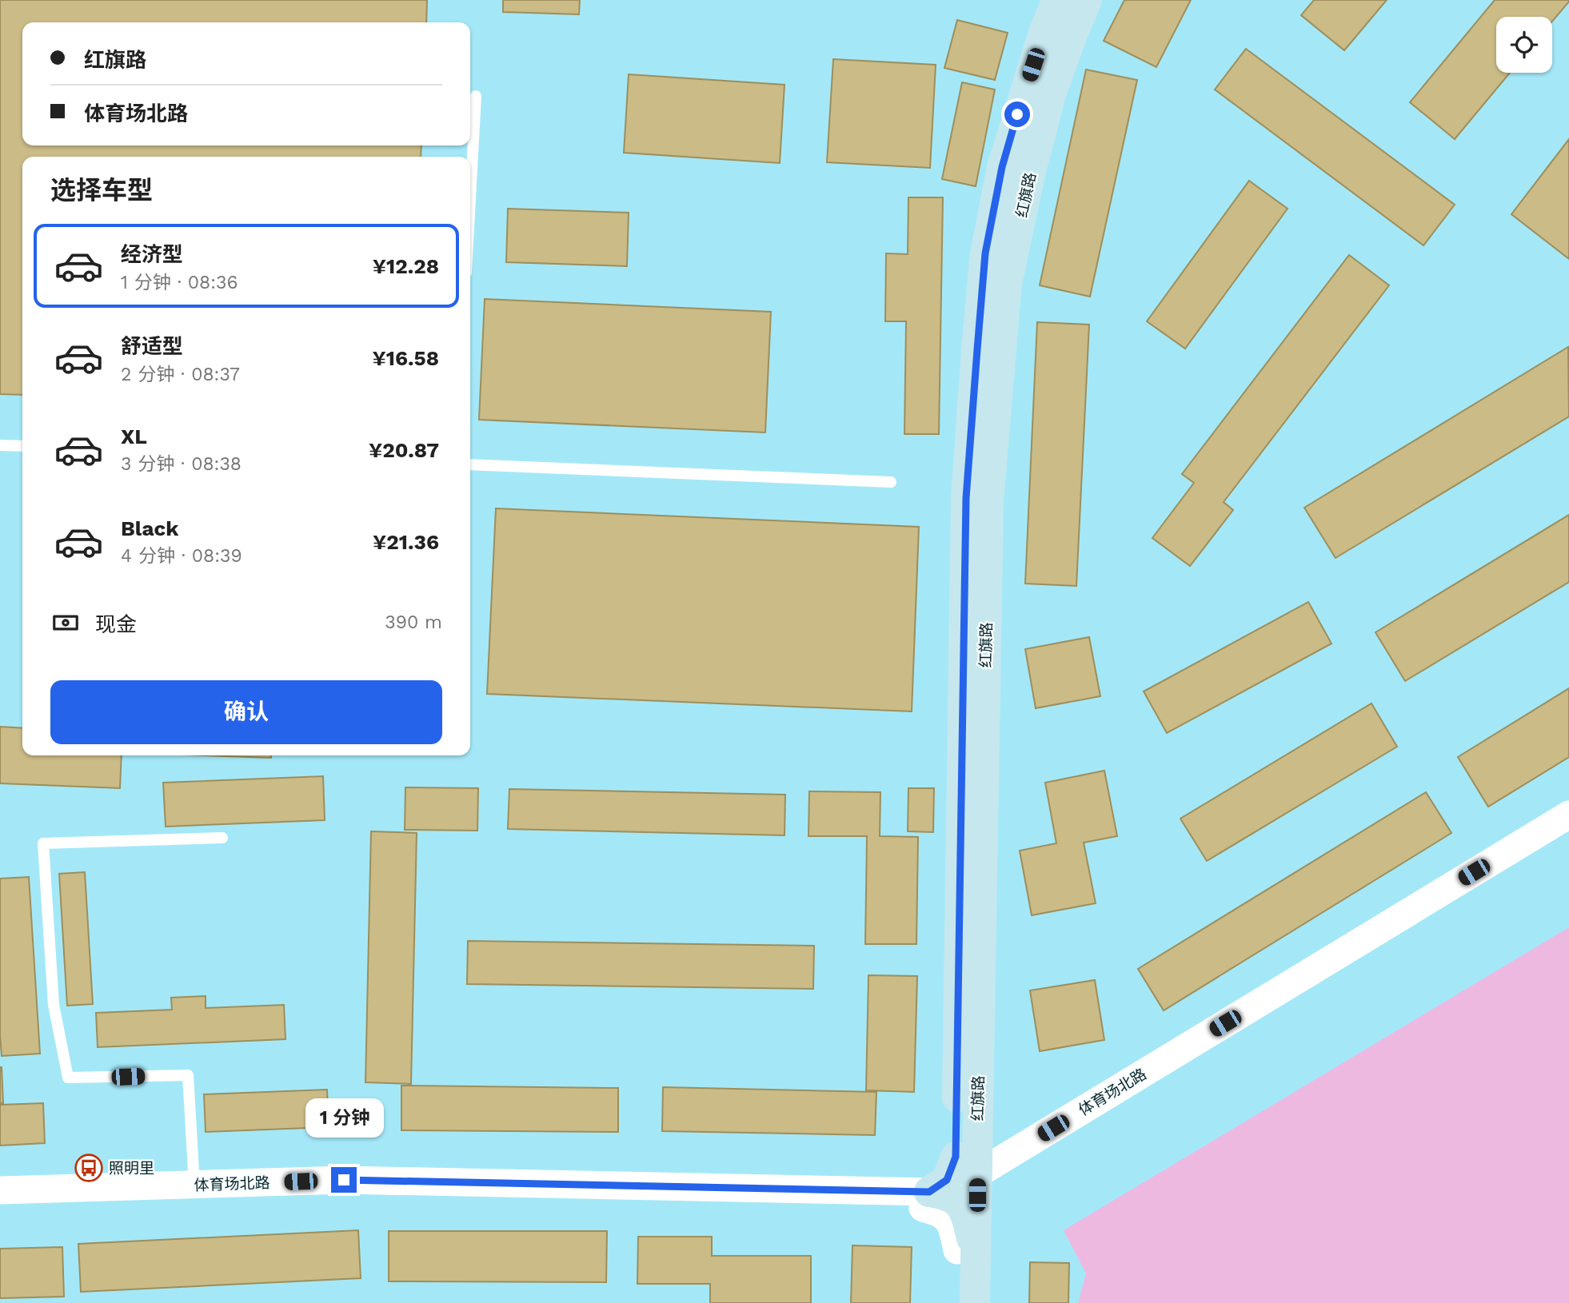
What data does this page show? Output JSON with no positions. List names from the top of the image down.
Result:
{
  "streets": {
    "main road": ["红旗路"],
    "street": ["体育场北路"]
  },
  "crossings": [
    ["红旗路", "体育场北路"]
  ],
  "places": {
    "bus stop": ["照明里"]
  },
  "page": {
    "banner": ["红旗路", "体育场北路"],
    "heading": "选择车型",
    "list": [
      {
        "name": "经济型",
        "note": "1 分钟 · 08:36",
        "value": "¥12.28"
      },
      {
        "name": "舒适型",
        "note": "2 分钟 · 08:37",
        "value": "¥16.58"
      },
      {
        "name": "XL",
        "note": "3 分钟 · 08:38",
        "value": "¥20.87"
      },
      {
        "name": "Black",
        "note": "4 分钟 · 08:39",
        "value": "¥21.36"
      }
    ],
    "pay": ["现金", "390 m"],
    "buttons": "确认",
    "bubble": "1 分钟"
  }
}
